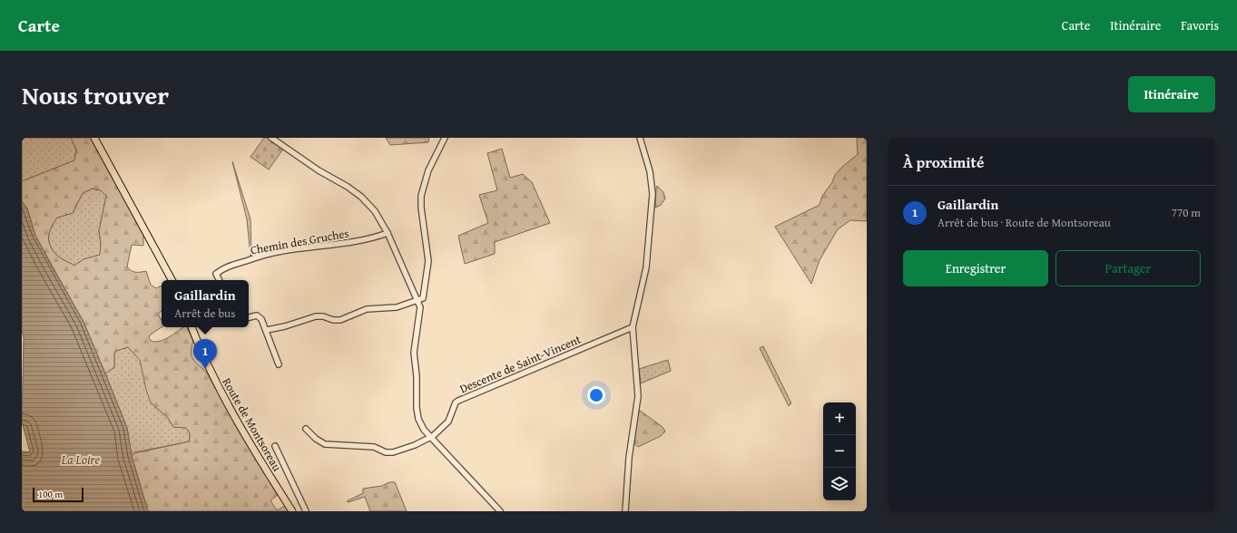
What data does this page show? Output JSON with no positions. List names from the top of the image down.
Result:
{
  "streets": {
    "main road": ["Route de Montsoreau"],
    "street": ["Chemin des Gruches", "Descente de Saint-Vincent"]
  },
  "water": ["La Loire"],
  "scale_bar": "100 m",
  "page": {
    "header": "Carte",
    "nav": ["Carte", "Itinéraire", "Favoris"],
    "title": "Nous trouver",
    "buttons": [
      "Itinéraire",
      ["Enregistrer", "Partager"]
    ],
    "heading": "À proximité",
    "list": [
      {
        "mark": "1",
        "name": "Gaillardin",
        "note": "Arrêt de bus · Route de Montsoreau",
        "value": "770 m"
      }
    ],
    "popup": ["Gaillardin", "Arrêt de bus"],
    "pins": "1",
    "map_buttons": ["+", "−"],
    "scale": "100 m"
  }
}
